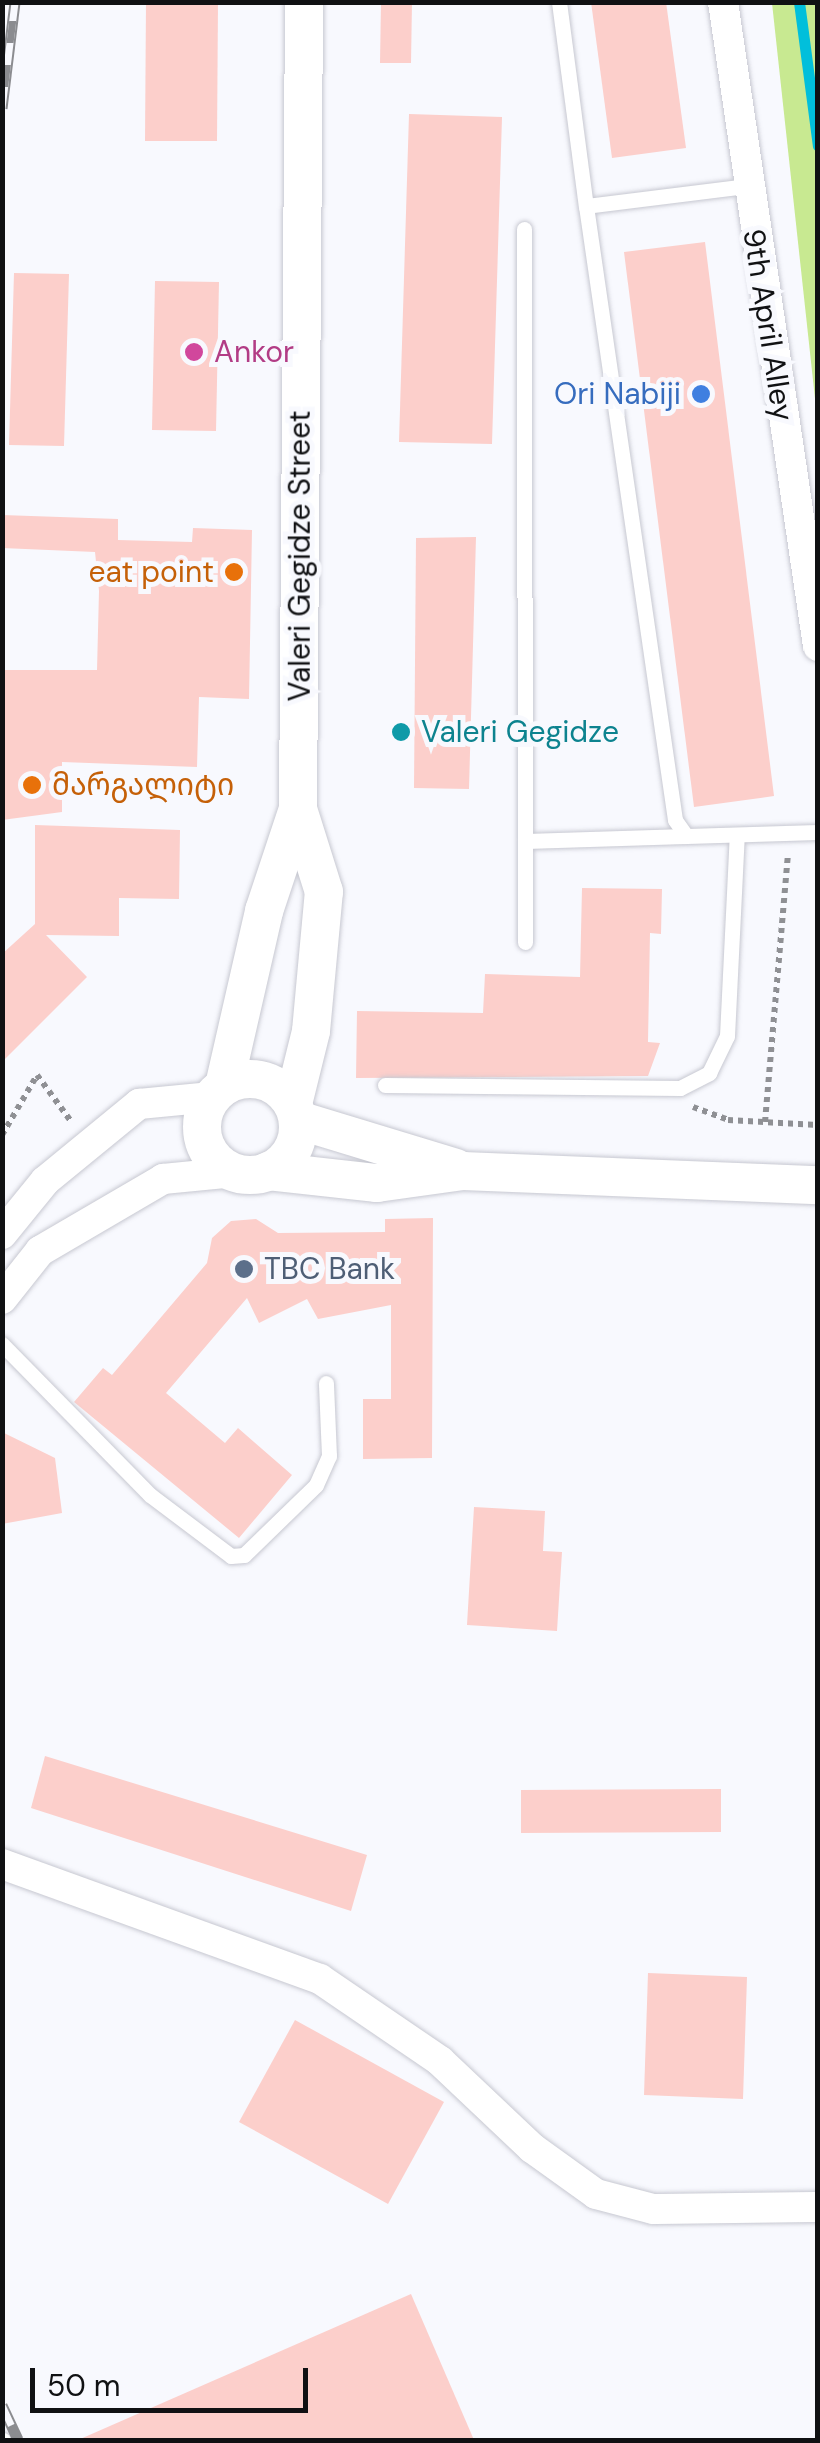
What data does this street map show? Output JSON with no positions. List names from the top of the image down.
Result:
{
  "streets": {
    "street": ["9th April Alley", "Valeri Gegidze Street"]
  },
  "places": [
    "Ankor",
    "Ori Nabiji",
    "eat point",
    "Valeri Gegidze",
    "მარგალიტი",
    "TBC Bank"
  ],
  "scale_bar": "50 m"
}
